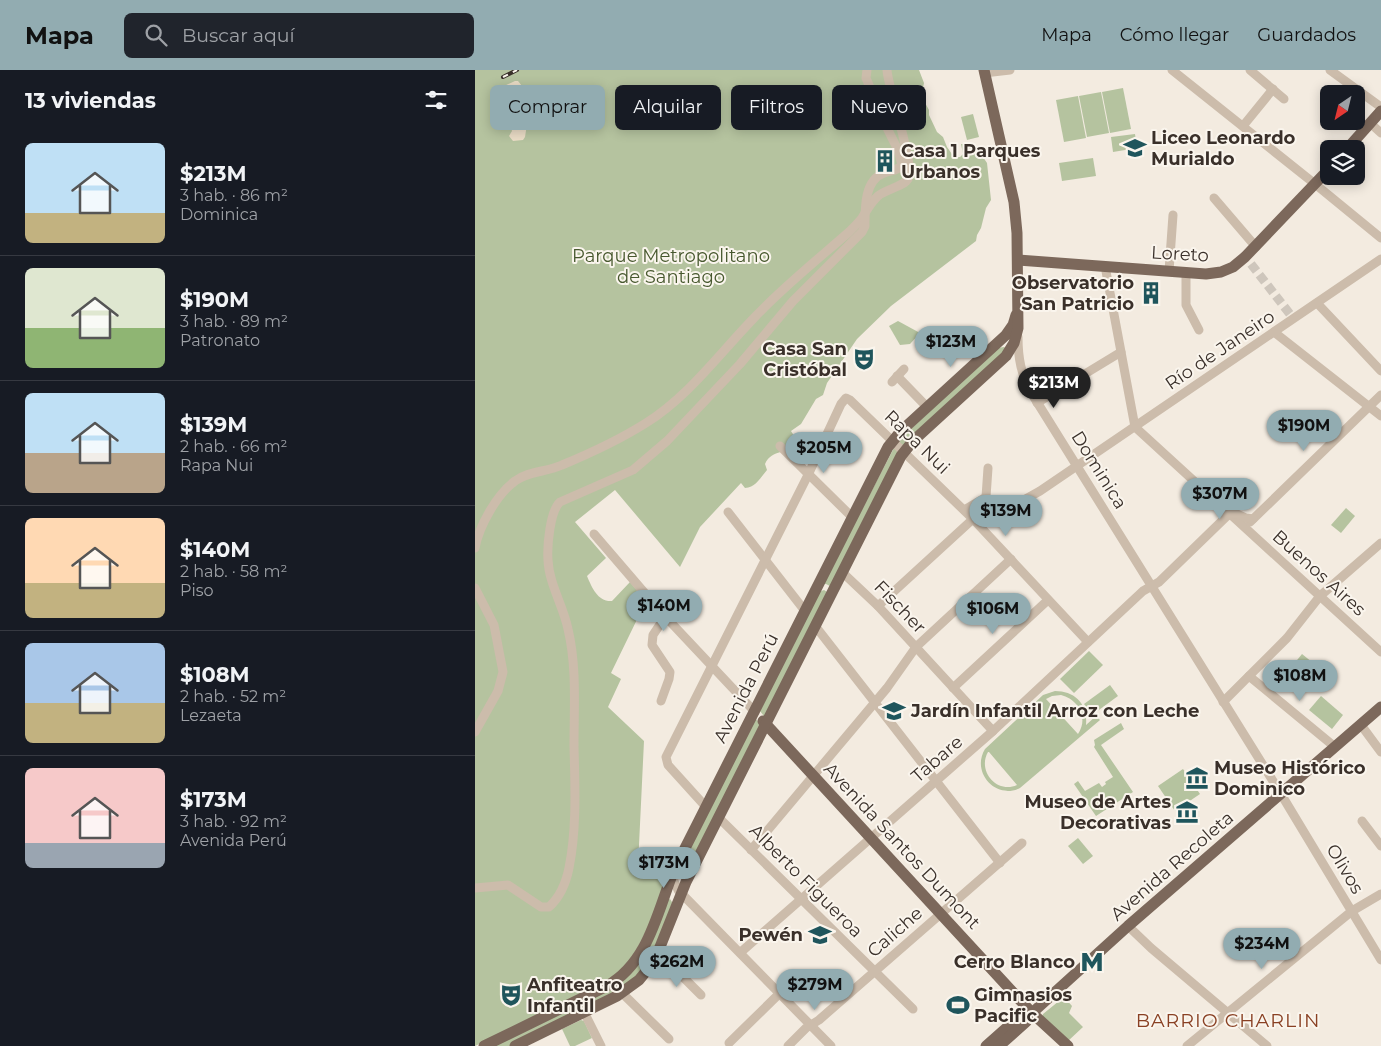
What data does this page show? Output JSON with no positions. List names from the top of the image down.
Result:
{
  "streets": {
    "main road": [
      "Loreto",
      "Avenida Perú",
      "Avenida Santos Dumont",
      "Avenida Recoleta"
    ],
    "street": [
      "Río de Janeiro",
      "Rapa Nui",
      "Dominica",
      "Buenos Aires",
      "Fischer",
      "Tabare",
      "Olivos",
      "Alberto Figueroa",
      "Caliche"
    ]
  },
  "crossings": [
    ["Río de Janeiro", "Rapa Nui"],
    ["Río de Janeiro", "Dominica"],
    ["Río de Janeiro", "Buenos Aires"],
    ["Rapa Nui", "Avenida Perú"],
    ["Rapa Nui", "Tabare"],
    ["Dominica", "Avenida Perú"],
    ["Dominica", "Tabare"],
    ["Dominica", "Avenida Recoleta"],
    ["Dominica", "Olivos"],
    ["Buenos Aires", "Tabare"],
    ["Fischer", "Avenida Perú"],
    ["Fischer", "Tabare"],
    ["Avenida Perú", "Avenida Santos Dumont"],
    ["Avenida Perú", "Alberto Figueroa"],
    ["Tabare", "Avenida Santos Dumont"],
    ["Tabare", "Alberto Figueroa"],
    ["Avenida Santos Dumont", "Avenida Recoleta"],
    ["Avenida Santos Dumont", "Caliche"],
    ["Avenida Recoleta", "Olivos"],
    ["Alberto Figueroa", "Caliche"]
  ],
  "districts": ["BARRIO CHARLIN"],
  "parks": ["Parque Metropolitano de Santiago"],
  "places": {
    "school or university": ["Liceo Leonardo Murialdo", "Jardín Infantil Arroz con Leche", "Pewén"],
    "building": ["Casa 1 Parques Urbanos", "Observatorio San Patricio"],
    "theatre": ["Casa San Cristóbal", "Anfiteatro Infantil"],
    "museum": ["Museo Histórico Dominico", "Museo de Artes Decorativas"],
    "metro station": ["Cerro Blanco"],
    "sports": ["Gimnasios Pacific"]
  },
  "north": "bottom left",
  "page": {
    "header": "Mapa",
    "search": "Buscar aquí",
    "nav": ["Mapa", "Cómo llegar", "Guardados"],
    "heading": "13 viviendas",
    "chip": [
      "Comprar",
      "Alquilar",
      "Filtros",
      "Nuevo"
    ],
    "list": [
      {
        "name": "$213M",
        "note": "3 hab. · 86 m² · Dominica"
      },
      {
        "name": "$190M",
        "note": "3 hab. · 89 m² · Patronato"
      },
      {
        "name": "$139M",
        "note": "2 hab. · 66 m² · Rapa Nui"
      },
      {
        "name": "$140M",
        "note": "2 hab. · 58 m² · Piso"
      },
      {
        "name": "$108M",
        "note": "2 hab. · 52 m² · Lezaeta"
      },
      {
        "name": "$173M",
        "note": "3 hab. · 92 m² · Avenida Perú"
      }
    ],
    "price": [
      "$123M",
      "$213M",
      "$190M",
      "$205M",
      "$307M",
      "$139M",
      "$140M",
      "$106M",
      "$108M",
      "$173M",
      "$234M",
      "$262M",
      "$279M"
    ]
  }
}
